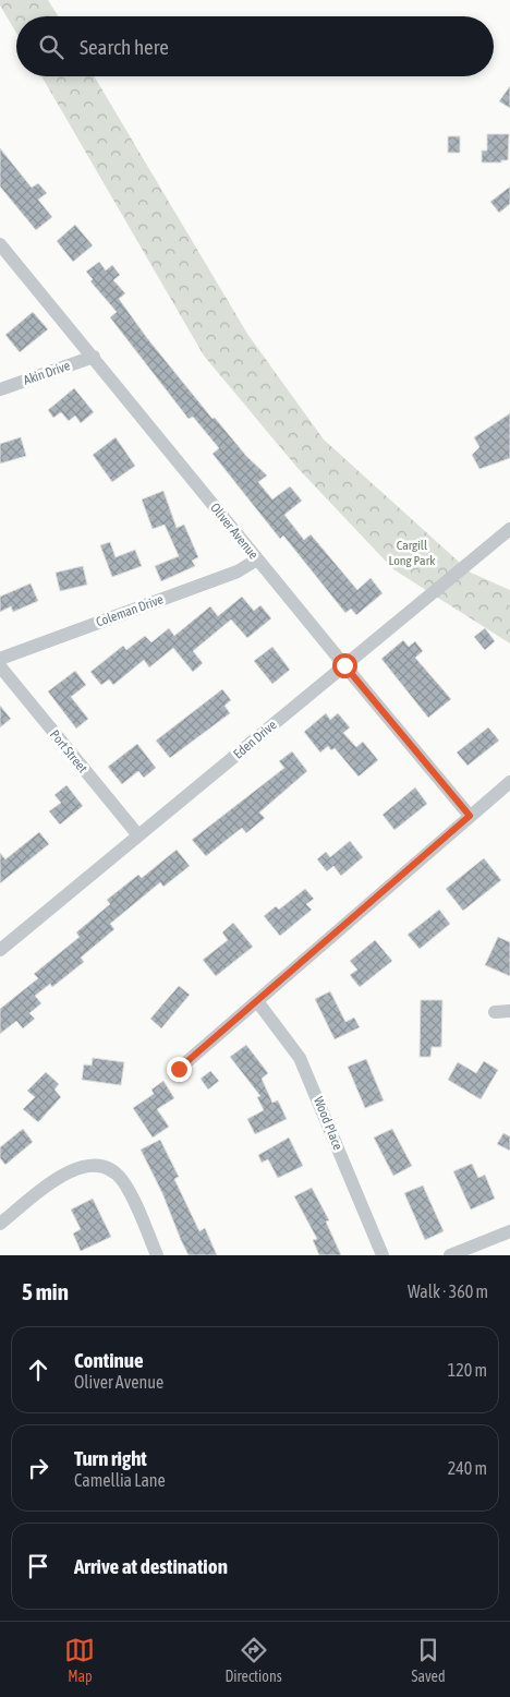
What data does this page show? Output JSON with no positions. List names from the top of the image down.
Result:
{
  "streets": {
    "street": [
      "Akin Drive",
      "Oliver Avenue",
      "Coleman Drive",
      "Eden Drive",
      "Port Street",
      "Wood Place"
    ]
  },
  "crossings": [
    ["Akin Drive", "Oliver Avenue"],
    ["Oliver Avenue", "Coleman Drive"],
    ["Oliver Avenue", "Eden Drive"],
    ["Eden Drive", "Port Street"]
  ],
  "parks": ["Cargill Long Park"],
  "page": {
    "search": "Search here",
    "heading": ["5 min", "Walk · 360 m"],
    "list": [
      ["Continue", "Oliver Avenue", "120 m"],
      ["Turn right", "Camellia Lane", "240 m"],
      "Arrive at destination"
    ],
    "nav": ["Map", "Directions", "Saved"]
  }
}
